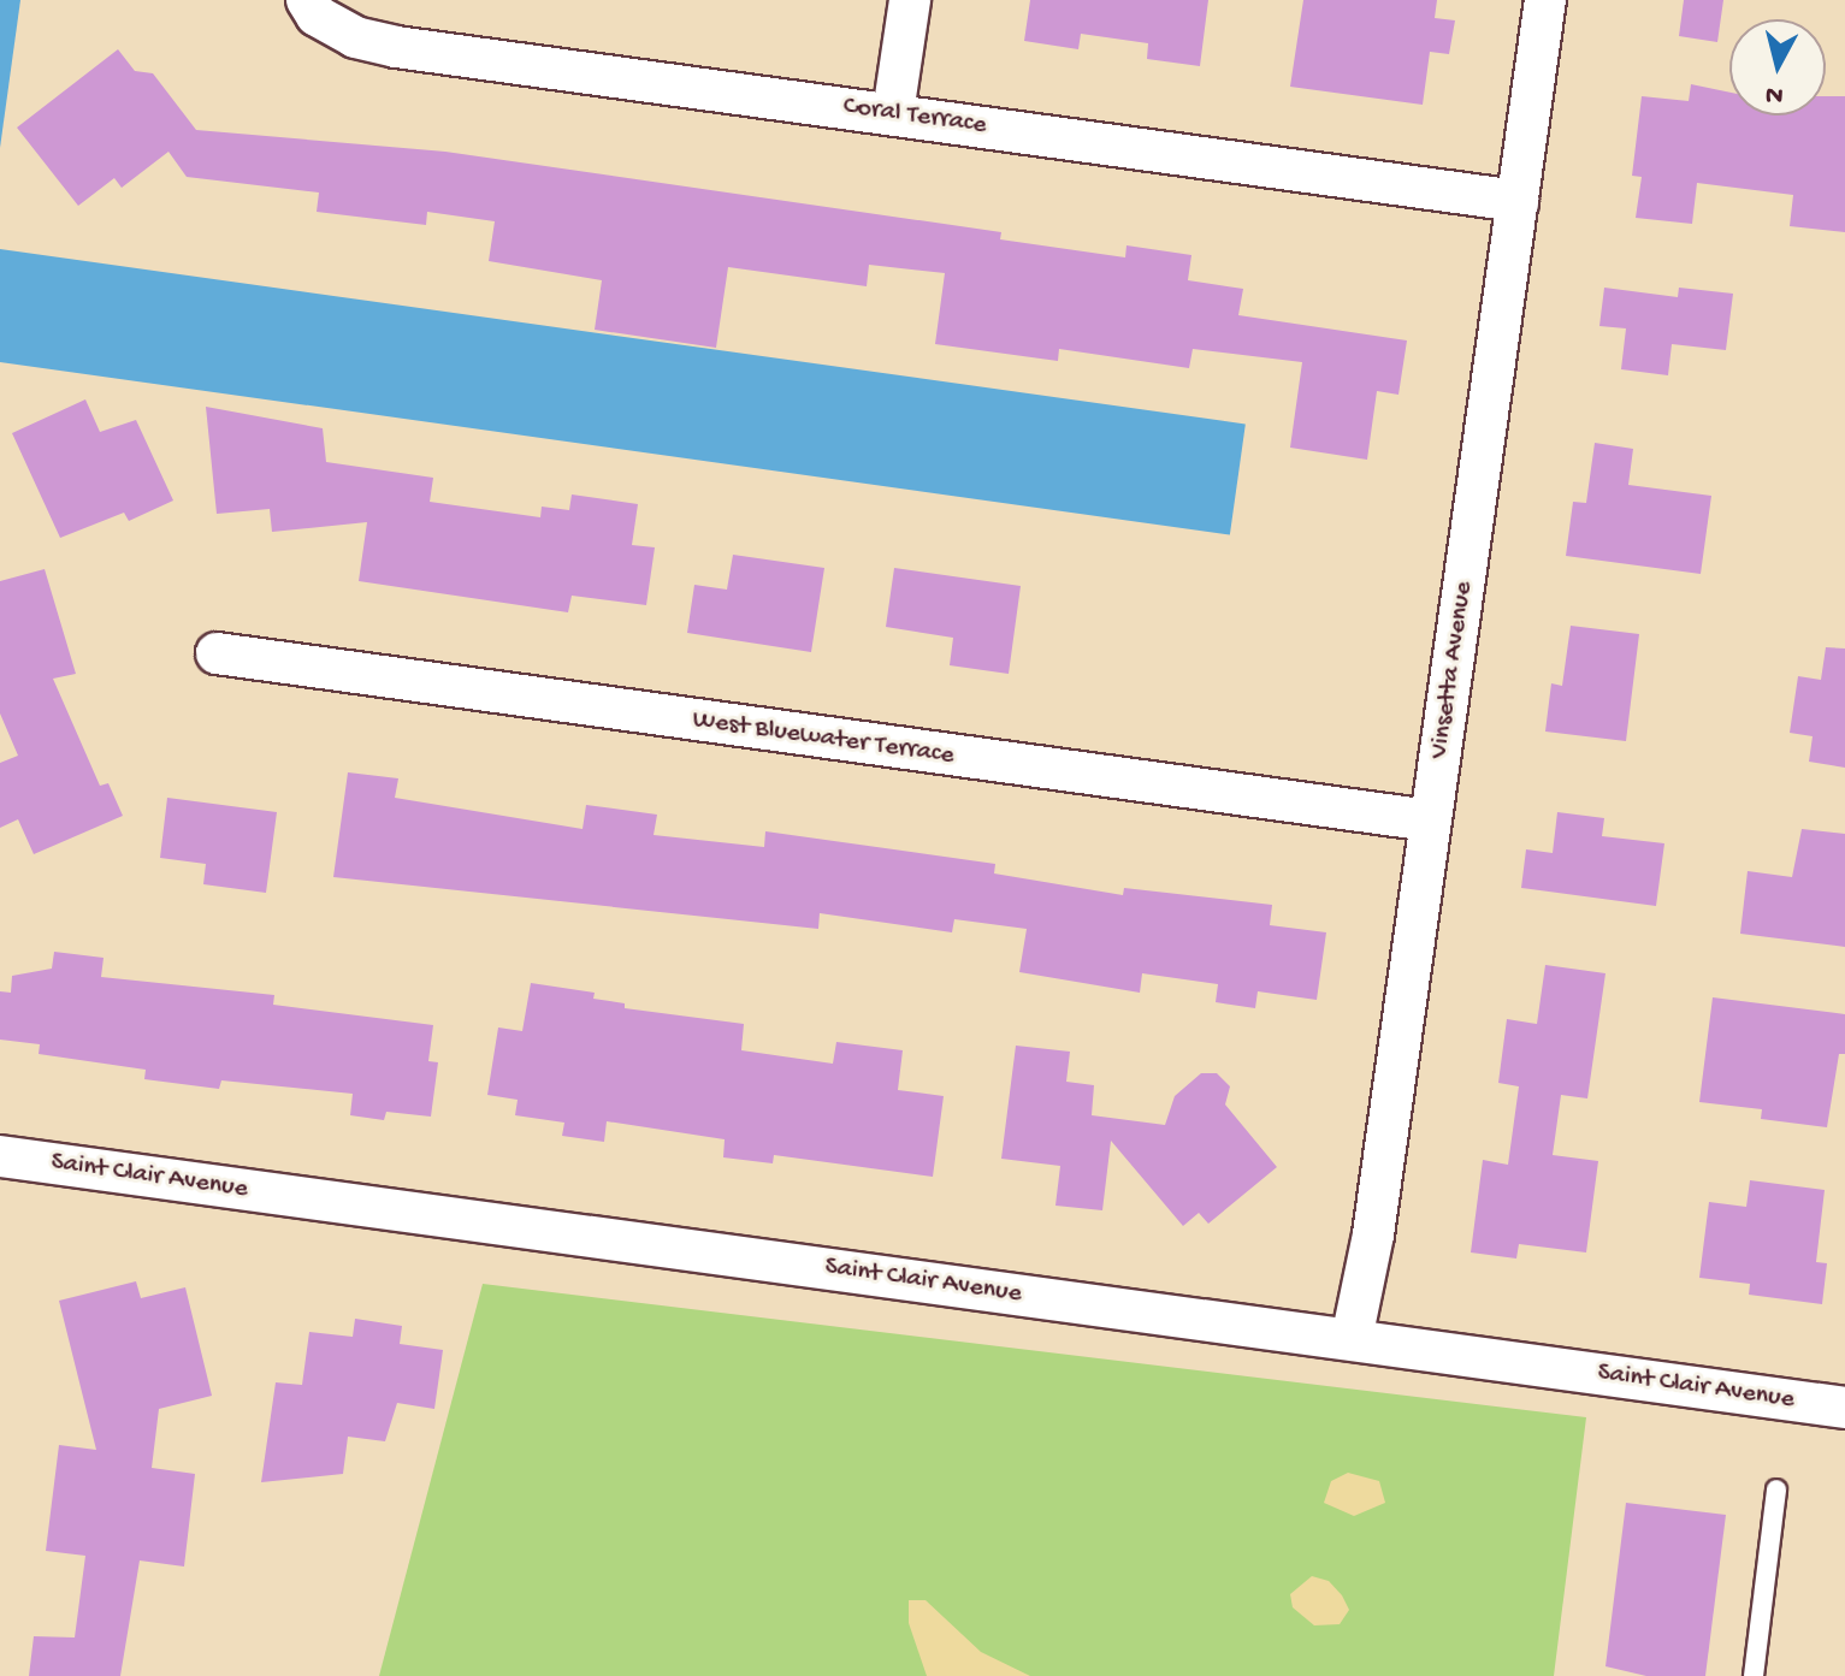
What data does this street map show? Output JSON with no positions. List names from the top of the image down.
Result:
{
  "streets": {
    "street": [
      "Coral Terrace",
      "Vinsetta Avenue",
      "West Bluewater Terrace",
      "Saint Clair Avenue"
    ]
  },
  "crossings": [
    ["Coral Terrace", "Vinsetta Avenue"],
    ["Vinsetta Avenue", "West Bluewater Terrace"],
    ["Vinsetta Avenue", "Saint Clair Avenue"]
  ],
  "north": "bottom"
}
